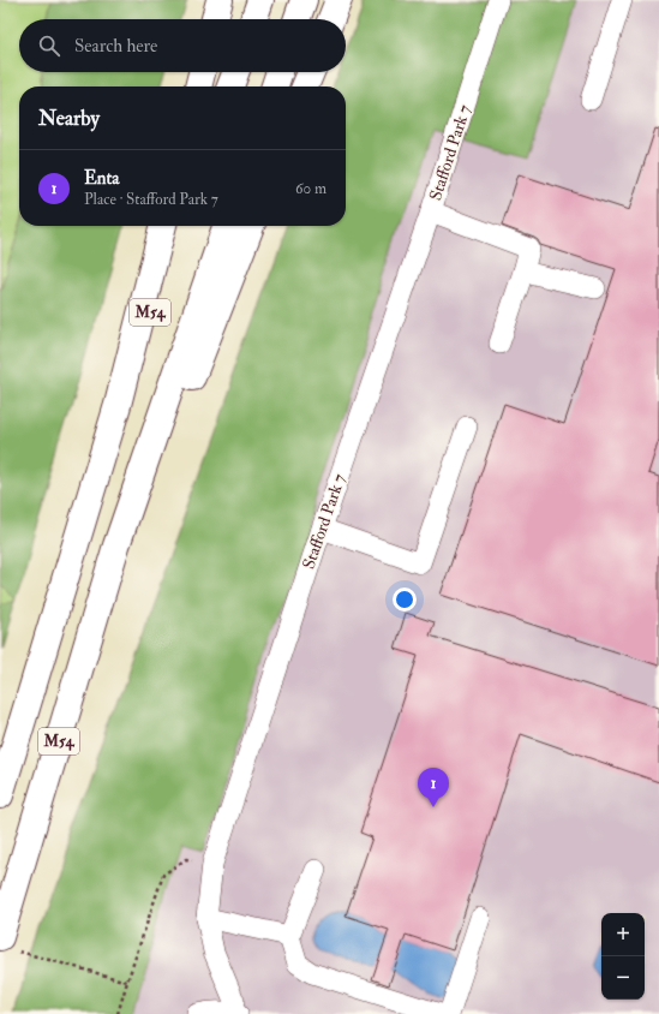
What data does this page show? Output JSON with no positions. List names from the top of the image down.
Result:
{
  "streets": {
    "highway": ["M54"],
    "street": ["Stafford Park 7"]
  },
  "page": {
    "search": "Search here",
    "heading": "Nearby",
    "list": [
      {
        "mark": "1",
        "name": "Enta",
        "note": "Place · Stafford Park 7",
        "value": "60 m"
      }
    ],
    "pins": "1",
    "map_buttons": ["+", "−"]
  }
}
